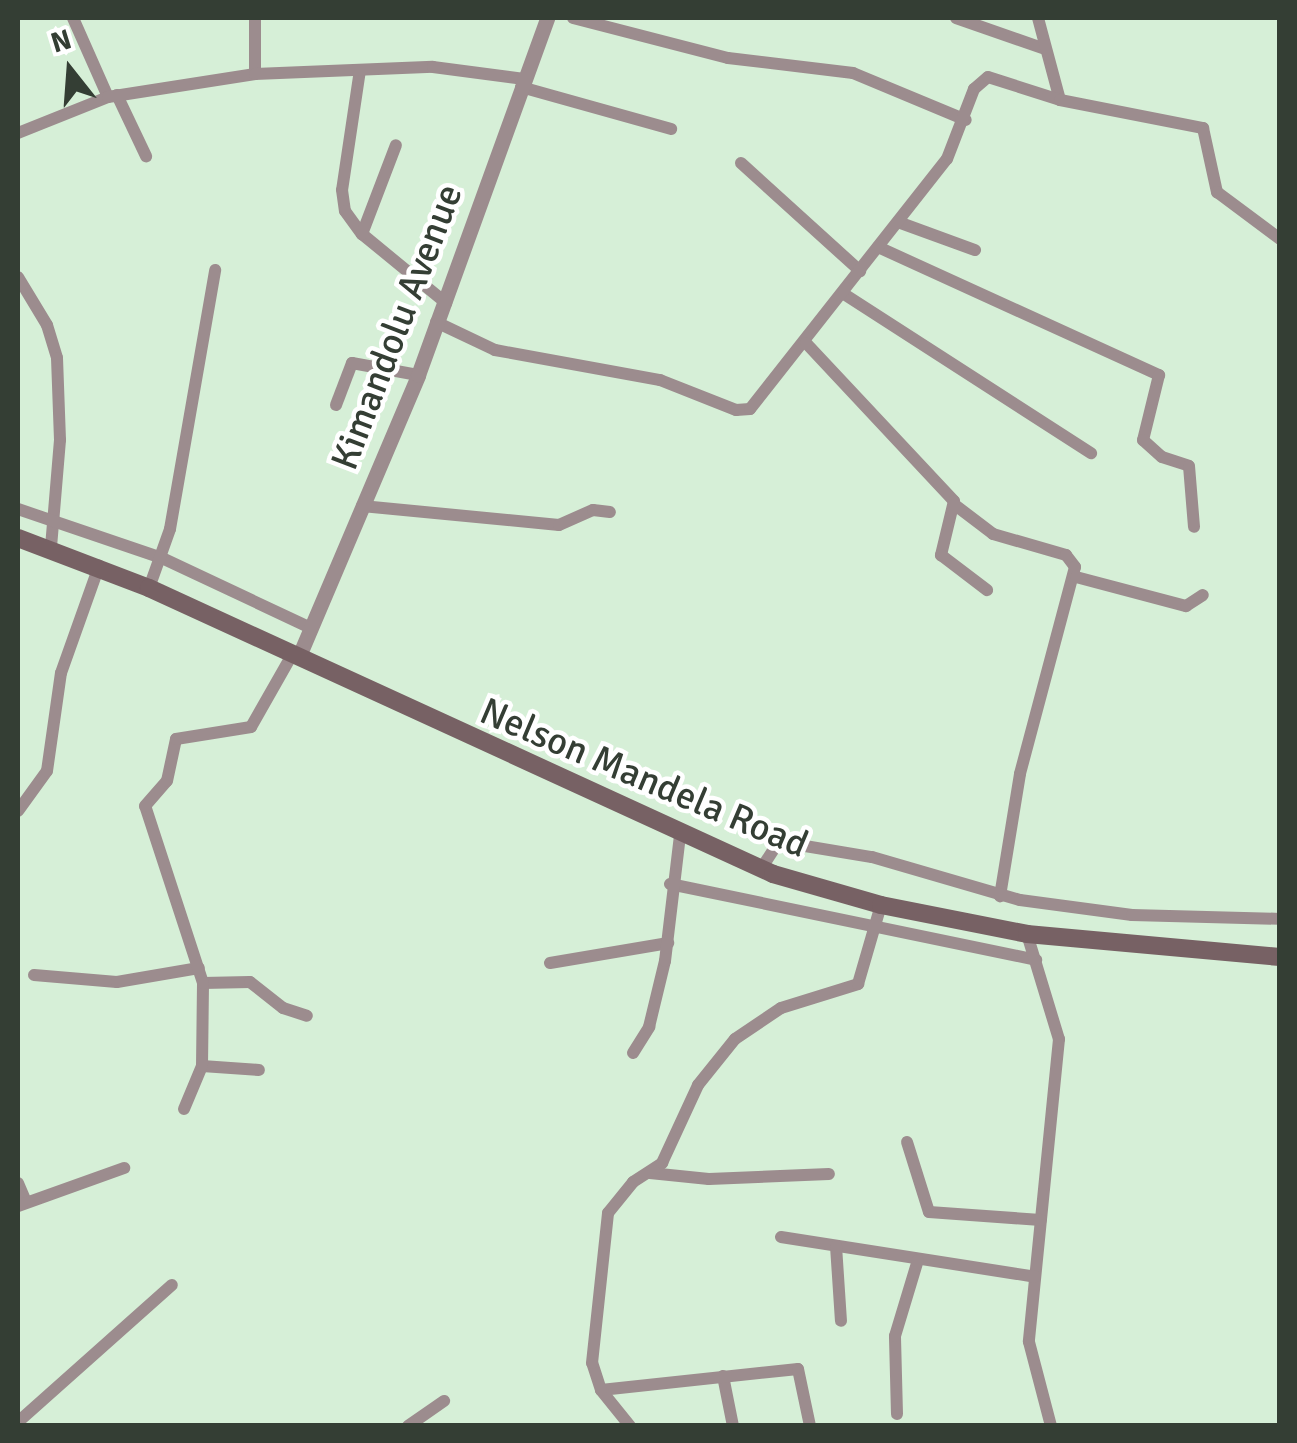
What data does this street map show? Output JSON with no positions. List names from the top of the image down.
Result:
{
  "streets": {
    "main road": ["Nelson Mandela Road"],
    "street": ["Kimandolu Avenue"]
  },
  "crossings": [
    ["Kimandolu Avenue", "Nelson Mandela Road"]
  ],
  "north": "top"
}
